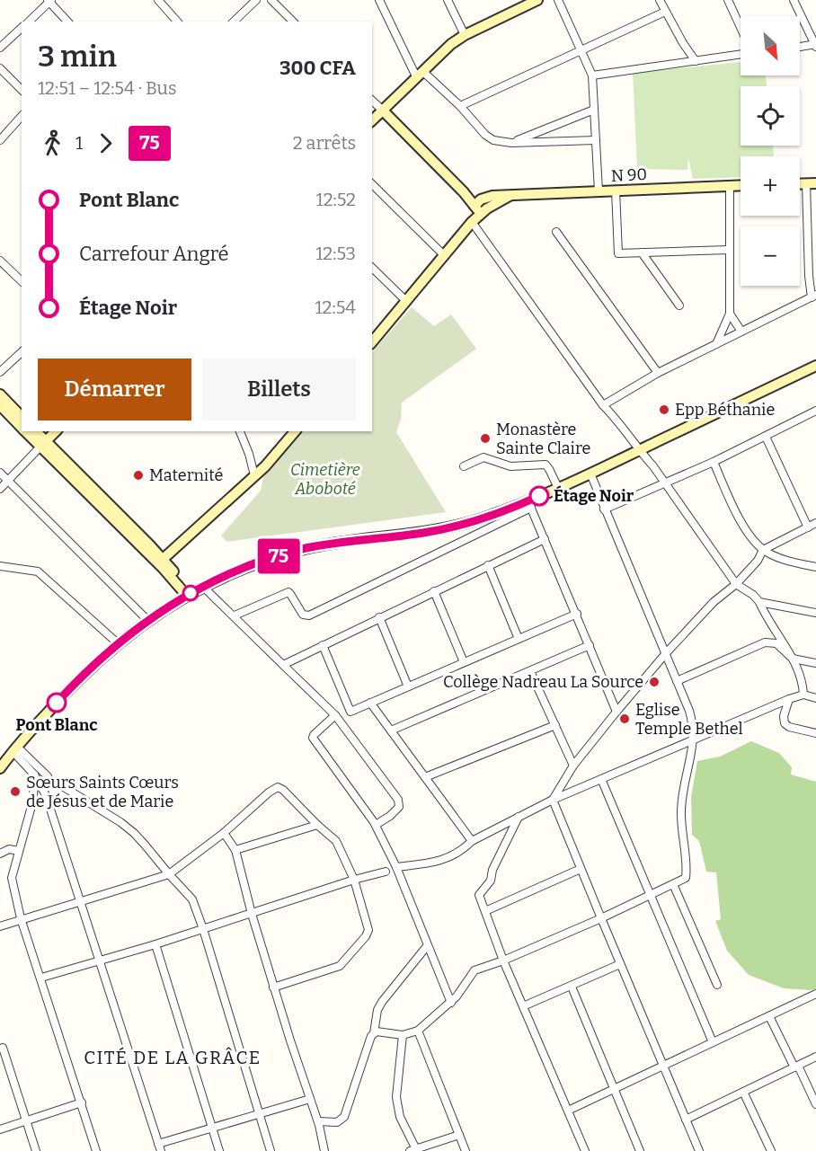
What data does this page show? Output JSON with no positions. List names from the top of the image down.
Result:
{
  "streets": {
    "main road": ["N 90"]
  },
  "districts": ["CITÉ DE LA GRÂCE"],
  "parks": ["Cimetière Aboboté"],
  "places": [
    "Epp Béthanie",
    "Monastère Sainte Claire",
    "Maternité",
    "Étage Noir",
    "Collège Nadreau La Source",
    "Pont Blanc",
    "Eglise Temple Bethel",
    "Sœurs Saints Cœurs de Jésus et de Marie"
  ],
  "lines": ["bus line 75"],
  "north": "bottom right",
  "page": {
    "on_map": "75",
    "map_buttons": ["+", "−"],
    "heading": ["3 min", "12:51 – 12:54 · Bus", "300 CFA"],
    "legs": ["1", "75", "2 arrêts"],
    "list": [
      {
        "name": "Pont Blanc",
        "value": "12:52"
      },
      {
        "name": "Carrefour Angré",
        "value": "12:53"
      },
      {
        "name": "Étage Noir",
        "value": "12:54"
      }
    ],
    "buttons": ["Démarrer", "Billets"]
  }
}
